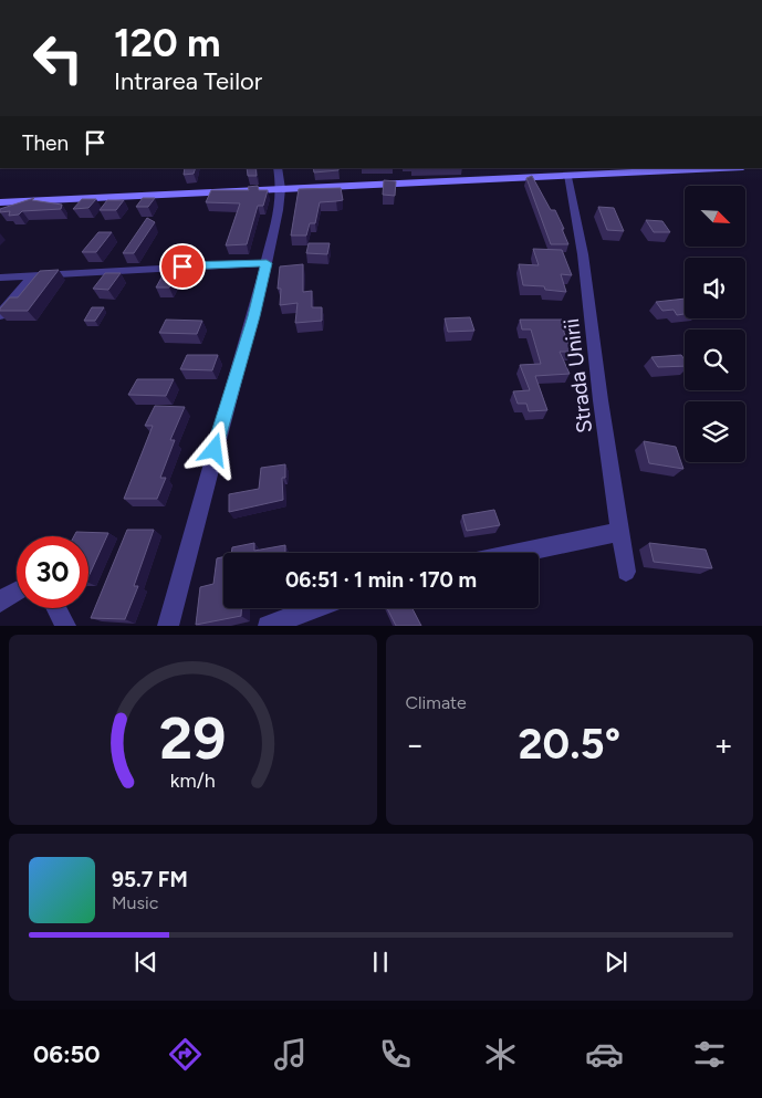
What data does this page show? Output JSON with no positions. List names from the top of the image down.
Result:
{
  "streets": {
    "street": ["Strada Unirii"]
  },
  "north": "bottom right",
  "page": {
    "turn": ["120 m", "Intrarea Teilor"],
    "then": "Then",
    "limit": "30",
    "trip": "06:51 · 1 min · 170 m",
    "tile": "Climate",
    "heat": ["−", "20.5°", "+"],
    "song": ["95.7 FM", "Music"],
    "tabs": "06:50",
    "gauge": ["29", "km/h"]
  }
}
